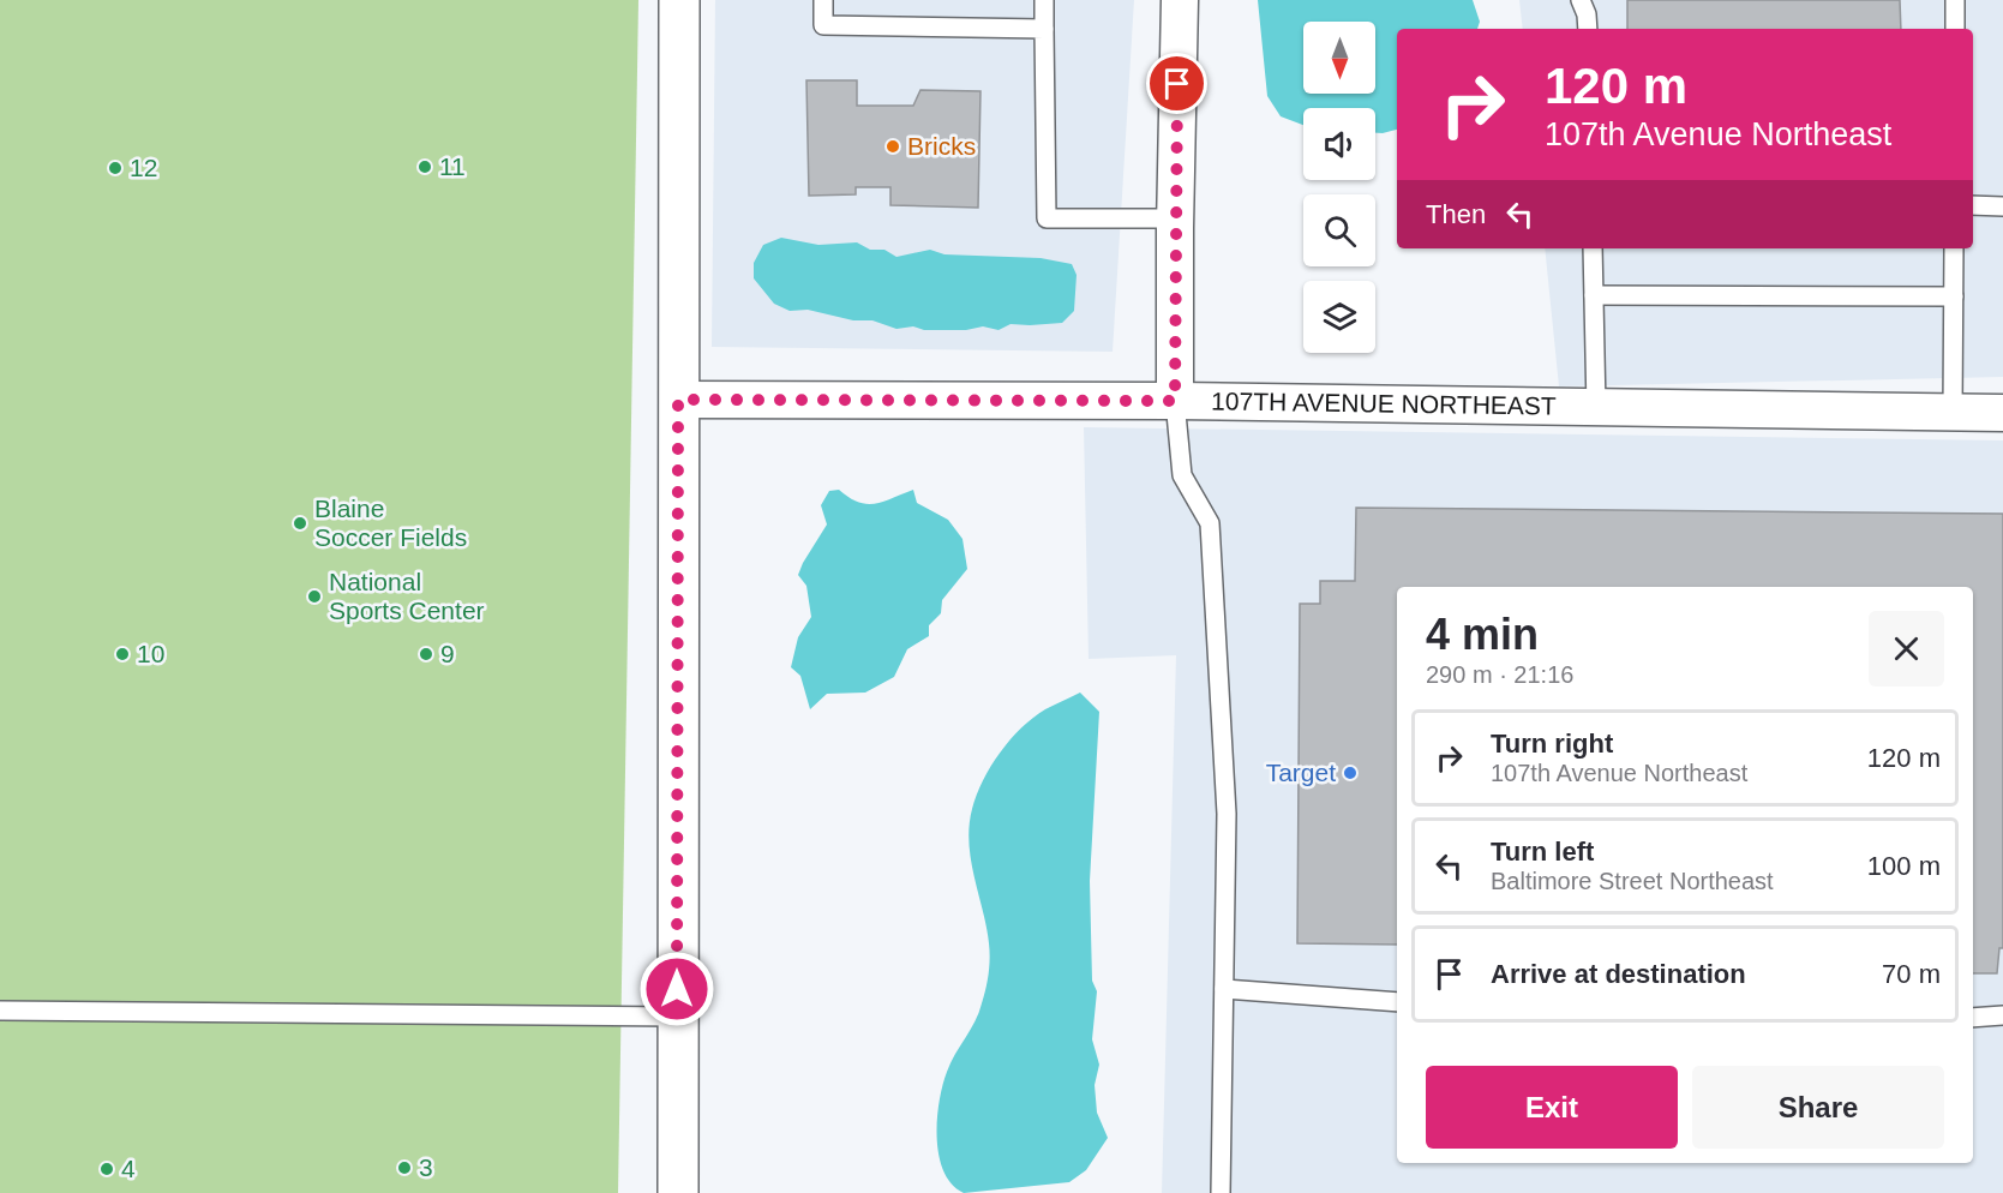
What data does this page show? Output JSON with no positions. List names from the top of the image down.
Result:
{
  "streets": {
    "street": ["107TH AVENUE NORTHEAST"]
  },
  "places": [
    "Bricks",
    "11",
    "12",
    "Blaine Soccer Fields",
    "National Sports Center",
    "10",
    "9",
    "Target",
    "3",
    "4"
  ],
  "north": "bottom",
  "page": {
    "turn": ["120 m", "107th Avenue Northeast"],
    "then": "Then",
    "heading": ["4 min", "290 m · 21:16"],
    "list": [
      {
        "name": "Turn right",
        "note": "107th Avenue Northeast",
        "value": "120 m"
      },
      {
        "name": "Turn left",
        "note": "Baltimore Street Northeast",
        "value": "100 m"
      },
      {
        "name": "Arrive at destination",
        "value": "70 m"
      }
    ],
    "buttons": ["Exit", "Share"]
  }
}
